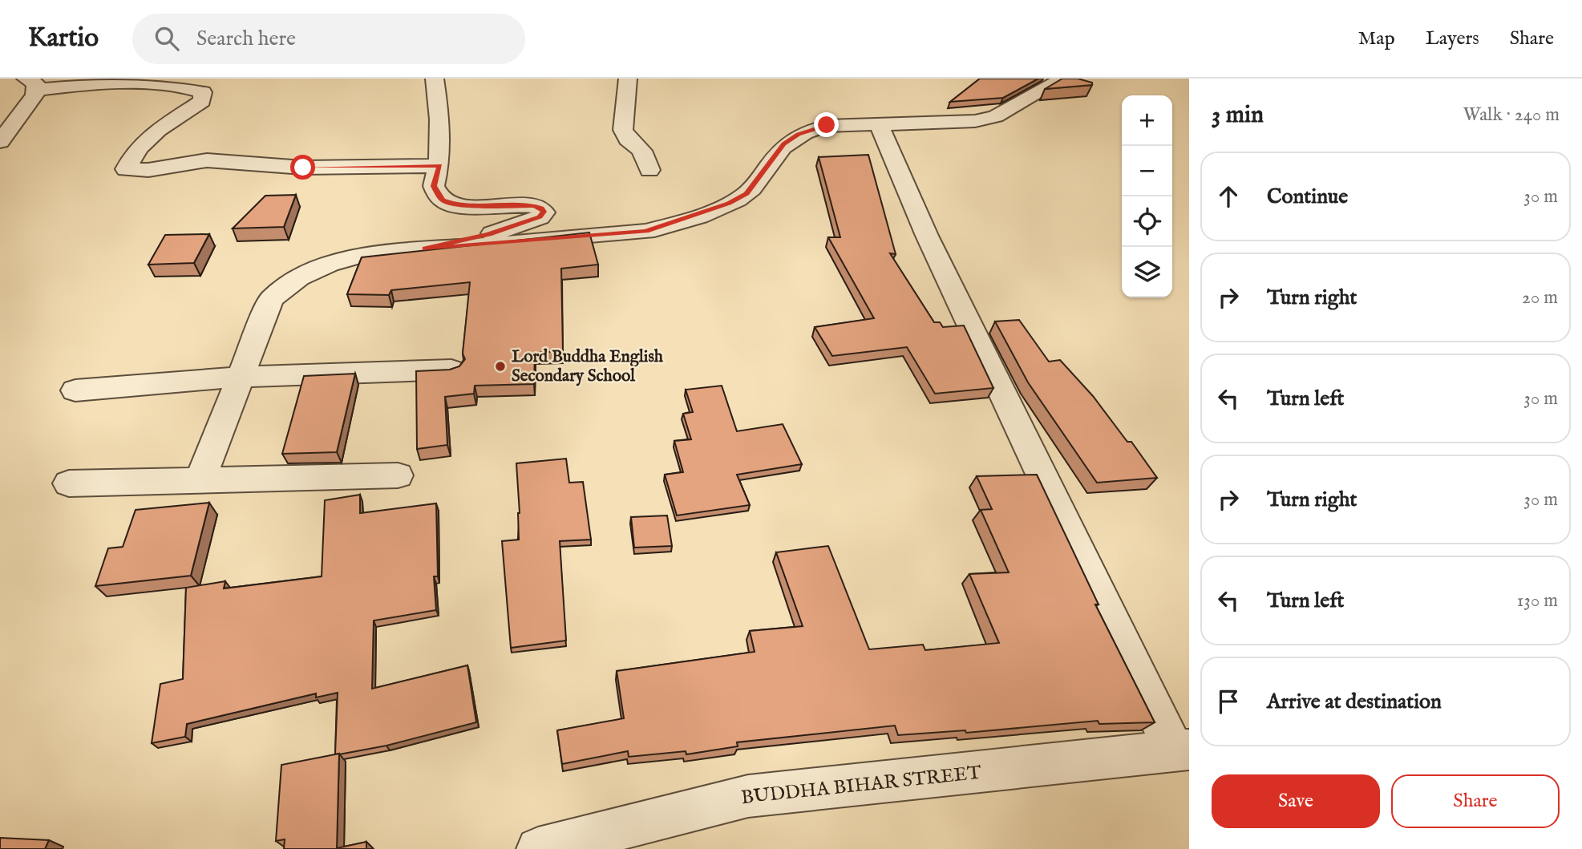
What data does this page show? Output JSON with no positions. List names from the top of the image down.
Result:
{
  "streets": {
    "street": ["BUDDHA BIHAR STREET"]
  },
  "places": ["Lord Buddha English Secondary School"],
  "page": {
    "header": "Kartio",
    "search": "Search here",
    "nav": ["Map", "Layers", "Share"],
    "heading": ["3 min", "Walk · 240 m"],
    "map_buttons": ["+", "−"],
    "list": [
      ["Continue", "30 m"],
      ["Turn right", "20 m"],
      ["Turn left", "30 m"],
      ["Turn right", "30 m"],
      ["Turn left", "130 m"],
      "Arrive at destination"
    ],
    "buttons": ["Save", "Share"]
  }
}
